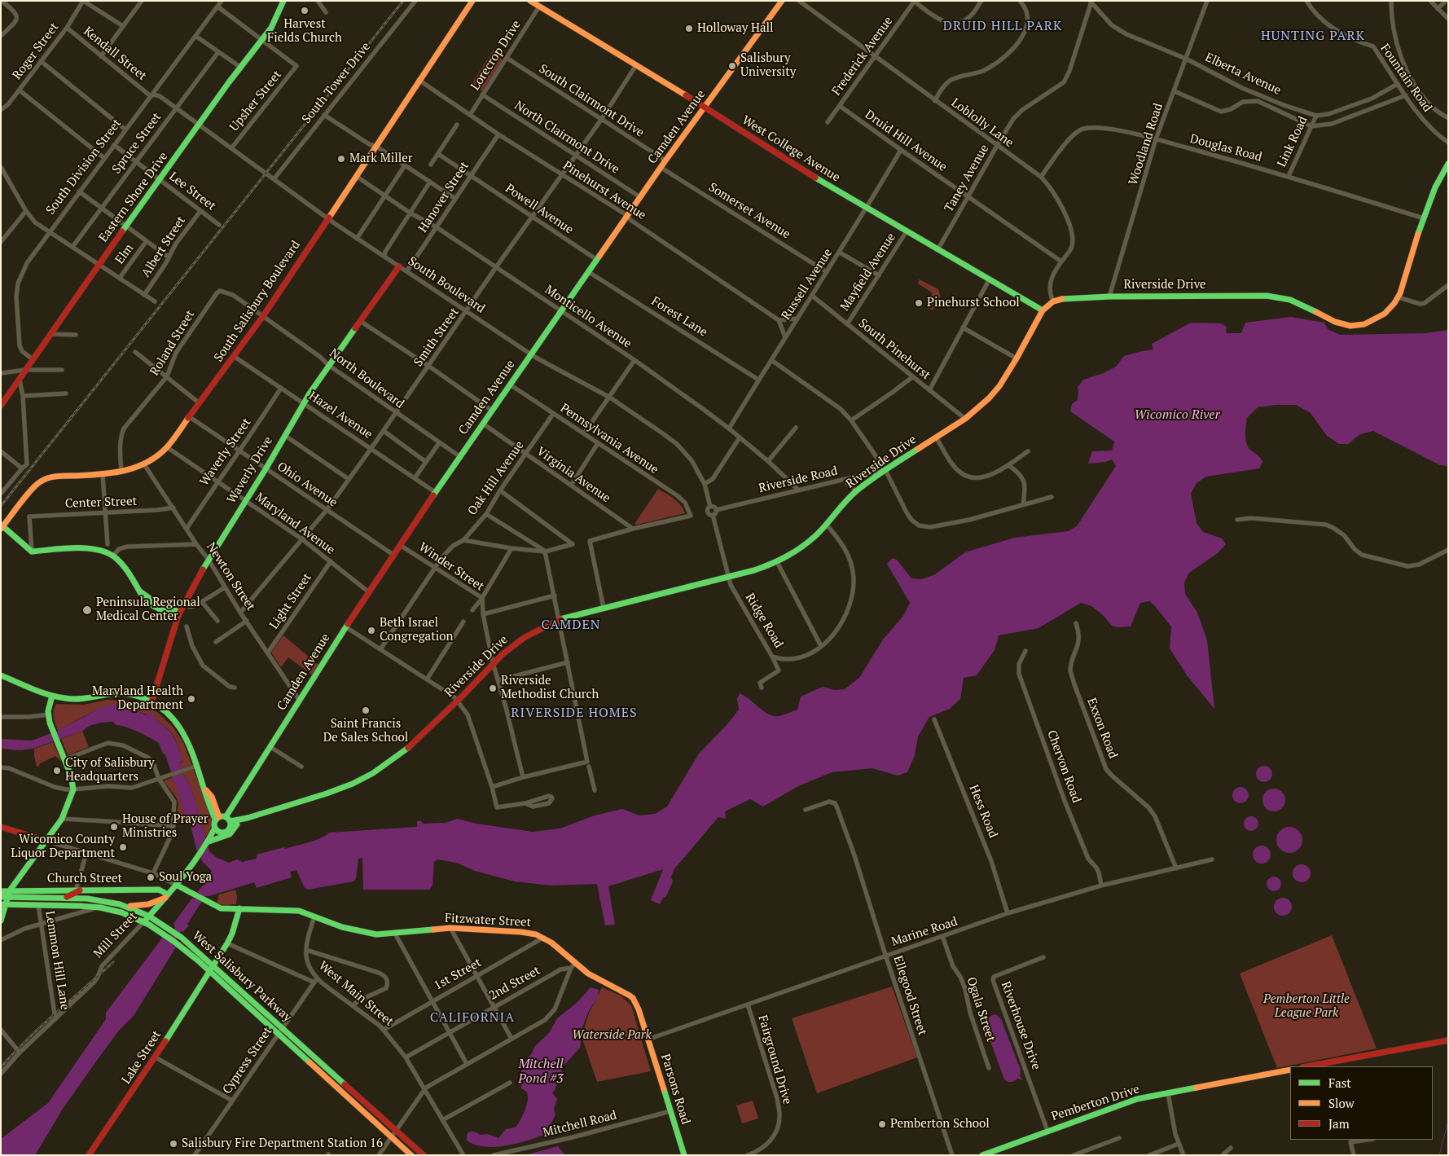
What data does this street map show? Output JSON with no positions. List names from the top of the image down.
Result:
{
  "streets": {
    "street": [
      "Roger Street",
      "Kendall Street",
      "Lorecrop Drive",
      "Frederick Avenue",
      "Elberta Avenue",
      "Fountain Road",
      "South Tower Drive",
      "Upsher Street",
      "South Clairmont Drive",
      "Loblolly Lane",
      "Camden Avenue",
      "North Clairmont Drive",
      "Druid Hill Avenue",
      "Link Road",
      "Spruce Street",
      "Woodland Road",
      "Douglas Road",
      "West College Avenue",
      "South Division Street",
      "Taney Avenue",
      "Pinehurst Avenue",
      "Lee Street",
      "Eastern Shore Drive",
      "Hanover Street",
      "Powell Avenue",
      "Somerset Avenue",
      "Albert Street",
      "Elm",
      "Mayfield Avenue",
      "Russell Avenue",
      "South Boulevard",
      "Riverside Drive",
      "South Salisbury Boulevard",
      "Monticello Avenue",
      "Forest Lane",
      "Smith Street",
      "Roland Street",
      "South Pinehurst",
      "North Boulevard",
      "Hazel Avenue",
      "Pennsylvania Avenue",
      "Waverly Street",
      "Waverly Drive",
      "Virginia Avenue",
      "Oak Hill Avenue",
      "Riverside Road",
      "Ohio Avenue",
      "Center Street",
      "Maryland Avenue",
      "Winder Street",
      "Newton Street",
      "Light Street",
      "Ridge Road",
      "Exxon Road",
      "Chervon Road",
      "Hess Road",
      "Church Street",
      "Fitzwater Street",
      "Marine Road",
      "Mill Street",
      "Lemmon Hill Lane",
      "1st Street",
      "West Salisbury Parkway",
      "2nd Street",
      "West Main Street",
      "Ellegood Street",
      "Ogala Street",
      "Riverhouse Drive",
      "Lake Street",
      "Fairground Drive",
      "Cypress Street",
      "Parsons Road",
      "Pemberton Drive",
      "Mitchell Road"
    ]
  },
  "crossings": [
    ["Roger Street", "Kendall Street"],
    ["Kendall Street", "South Division Street"],
    ["Kendall Street", "South Boulevard"],
    ["Lorecrop Drive", "South Clairmont Drive"],
    ["Lorecrop Drive", "North Clairmont Drive"],
    ["Lorecrop Drive", "West College Avenue"],
    ["Lorecrop Drive", "Pinehurst Avenue"],
    ["Frederick Avenue", "Loblolly Lane"],
    ["Frederick Avenue", "Druid Hill Avenue"],
    ["Elberta Avenue", "Link Road"],
    ["Elberta Avenue", "Woodland Road"],
    ["Elberta Avenue", "Taney Avenue"],
    ["South Tower Drive", "South Boulevard"],
    ["Upsher Street", "Eastern Shore Drive"],
    ["Upsher Street", "South Boulevard"],
    ["South Clairmont Drive", "Camden Avenue"],
    ["South Clairmont Drive", "Smith Street"],
    ["Loblolly Lane", "Druid Hill Avenue"],
    ["Loblolly Lane", "Douglas Road"],
    ["Loblolly Lane", "Taney Avenue"],
    ["Loblolly Lane", "Riverside Drive"],
    ["Camden Avenue", "North Clairmont Drive"],
    ["Camden Avenue", "West College Avenue"],
    ["Camden Avenue", "Pinehurst Avenue"],
    ["Camden Avenue", "Powell Avenue"],
    ["Camden Avenue", "Somerset Avenue"],
    ["Camden Avenue", "South Boulevard"],
    ["Camden Avenue", "Riverside Drive"],
    ["Camden Avenue", "Monticello Avenue"],
    ["Camden Avenue", "Forest Lane"],
    ["Camden Avenue", "North Boulevard"],
    ["Camden Avenue", "Hazel Avenue"],
    ["Camden Avenue", "Pennsylvania Avenue"],
    ["Camden Avenue", "Virginia Avenue"],
    ["Camden Avenue", "Ohio Avenue"],
    ["Camden Avenue", "Maryland Avenue"],
    ["Camden Avenue", "Winder Street"],
    ["Camden Avenue", "Newton Street"],
    ["Camden Avenue", "Mill Street"],
    ["North Clairmont Drive", "Smith Street"],
    ["Druid Hill Avenue", "Taney Avenue"],
    ["Druid Hill Avenue", "Russell Avenue"],
    ["Link Road", "Douglas Road"],
    ["Spruce Street", "Lee Street"],
    ["Spruce Street", "South Boulevard"],
    ["Woodland Road", "Douglas Road"],
    ["Woodland Road", "Riverside Drive"],
    ["Douglas Road", "Riverside Drive"],
    ["West College Avenue", "Taney Avenue"],
    ["West College Avenue", "Mayfield Avenue"],
    ["West College Avenue", "Russell Avenue"],
    ["West College Avenue", "Riverside Drive"],
    ["West College Avenue", "Smith Street"],
    ["South Division Street", "Lee Street"],
    ["South Division Street", "Eastern Shore Drive"],
    ["South Division Street", "South Boulevard"],
    ["Pinehurst Avenue", "Hanover Street"],
    ["Pinehurst Avenue", "South Salisbury Boulevard"],
    ["Pinehurst Avenue", "Smith Street"],
    ["Lee Street", "Eastern Shore Drive"],
    ["Lee Street", "Albert Street"],
    ["Eastern Shore Drive", "South Boulevard"],
    ["Hanover Street", "Powell Avenue"],
    ["Hanover Street", "South Boulevard"],
    ["Hanover Street", "Monticello Avenue"],
    ["Powell Avenue", "Smith Street"],
    ["Somerset Avenue", "Russell Avenue"],
    ["Mayfield Avenue", "South Pinehurst"],
    ["Russell Avenue", "Monticello Avenue"],
    ["Russell Avenue", "Forest Lane"],
    ["Russell Avenue", "South Pinehurst"],
    ["South Boulevard", "South Salisbury Boulevard"],
    ["South Boulevard", "Smith Street"],
    ["South Boulevard", "Waverly Drive"],
    ["South Boulevard", "Riverside Road"],
    ["Riverside Drive", "South Pinehurst"],
    ["Riverside Drive", "Riverside Road"],
    ["Riverside Drive", "Winder Street"],
    ["Riverside Drive", "Ridge Road"],
    ["Riverside Drive", "Mill Street"],
    ["South Salisbury Boulevard", "Monticello Avenue"],
    ["South Salisbury Boulevard", "Roland Street"],
    ["South Salisbury Boulevard", "North Boulevard"],
    ["South Salisbury Boulevard", "Hazel Avenue"],
    ["South Salisbury Boulevard", "Ohio Avenue"],
    ["South Salisbury Boulevard", "Maryland Avenue"],
    ["South Salisbury Boulevard", "Newton Street"],
    ["Monticello Avenue", "Smith Street"],
    ["Monticello Avenue", "Riverside Road"],
    ["Smith Street", "North Boulevard"],
    ["Smith Street", "Hazel Avenue"],
    ["Smith Street", "Ohio Avenue"],
    ["Smith Street", "Maryland Avenue"],
    ["Smith Street", "Newton Street"],
    ["Roland Street", "North Boulevard"],
    ["North Boulevard", "Waverly Drive"],
    ["Hazel Avenue", "Waverly Street"],
    ["Hazel Avenue", "Waverly Drive"],
    ["Pennsylvania Avenue", "Virginia Avenue"],
    ["Pennsylvania Avenue", "Oak Hill Avenue"],
    ["Waverly Street", "Ohio Avenue"],
    ["Waverly Street", "Maryland Avenue"],
    ["Waverly Street", "Newton Street"],
    ["Waverly Drive", "Ohio Avenue"],
    ["Waverly Drive", "Maryland Avenue"],
    ["Waverly Drive", "Newton Street"],
    ["Virginia Avenue", "Oak Hill Avenue"],
    ["Oak Hill Avenue", "Winder Street"],
    ["Center Street", "Newton Street"],
    ["Maryland Avenue", "Light Street"],
    ["Newton Street", "Light Street"],
    ["Exxon Road", "Marine Road"],
    ["Chervon Road", "Marine Road"],
    ["Hess Road", "Marine Road"],
    ["Church Street", "Mill Street"],
    ["Church Street", "West Salisbury Parkway"],
    ["Fitzwater Street", "1st Street"],
    ["Fitzwater Street", "2nd Street"],
    ["Fitzwater Street", "West Main Street"],
    ["Fitzwater Street", "Parsons Road"],
    ["Marine Road", "Ellegood Street"],
    ["Marine Road", "Ogala Street"],
    ["Marine Road", "Fairground Drive"],
    ["Marine Road", "Parsons Road"],
    ["Mill Street", "Lemmon Hill Lane"],
    ["Mill Street", "West Salisbury Parkway"],
    ["Lemmon Hill Lane", "West Salisbury Parkway"],
    ["1st Street", "West Main Street"],
    ["West Salisbury Parkway", "Lake Street"],
    ["West Salisbury Parkway", "Cypress Street"],
    ["2nd Street", "West Main Street"],
    ["West Main Street", "Cypress Street"],
    ["Riverhouse Drive", "Pemberton Drive"],
    ["Parsons Road", "Mitchell Road"]
  ],
  "districts": [
    "DRUID HILL PARK",
    "HUNTING PARK",
    "CAMDEN",
    "RIVERSIDE HOMES",
    "CALIFORNIA"
  ],
  "water": ["Wicomico River", "Mitchell Pond #3"],
  "parks": ["Pemberton Little League Park", "Waterside Park"],
  "places": [
    "Harvest Fields Church",
    "Holloway Hall",
    "Salisbury University",
    "Mark Miller",
    "Pinehurst School",
    "Peninsula Regional Medical Center",
    "Beth Israel Congregation",
    "Riverside Methodist Church",
    "Maryland Health Department",
    "Saint Francis De Sales School",
    "City of Salisbury Headquarters",
    "House of Prayer Ministries",
    "Wicomico County Liquor Department",
    "Soul Yoga",
    "Pemberton School",
    "Salisbury Fire Department Station 16"
  ],
  "legend": ["Fast", "Slow", "Jam"]
}
